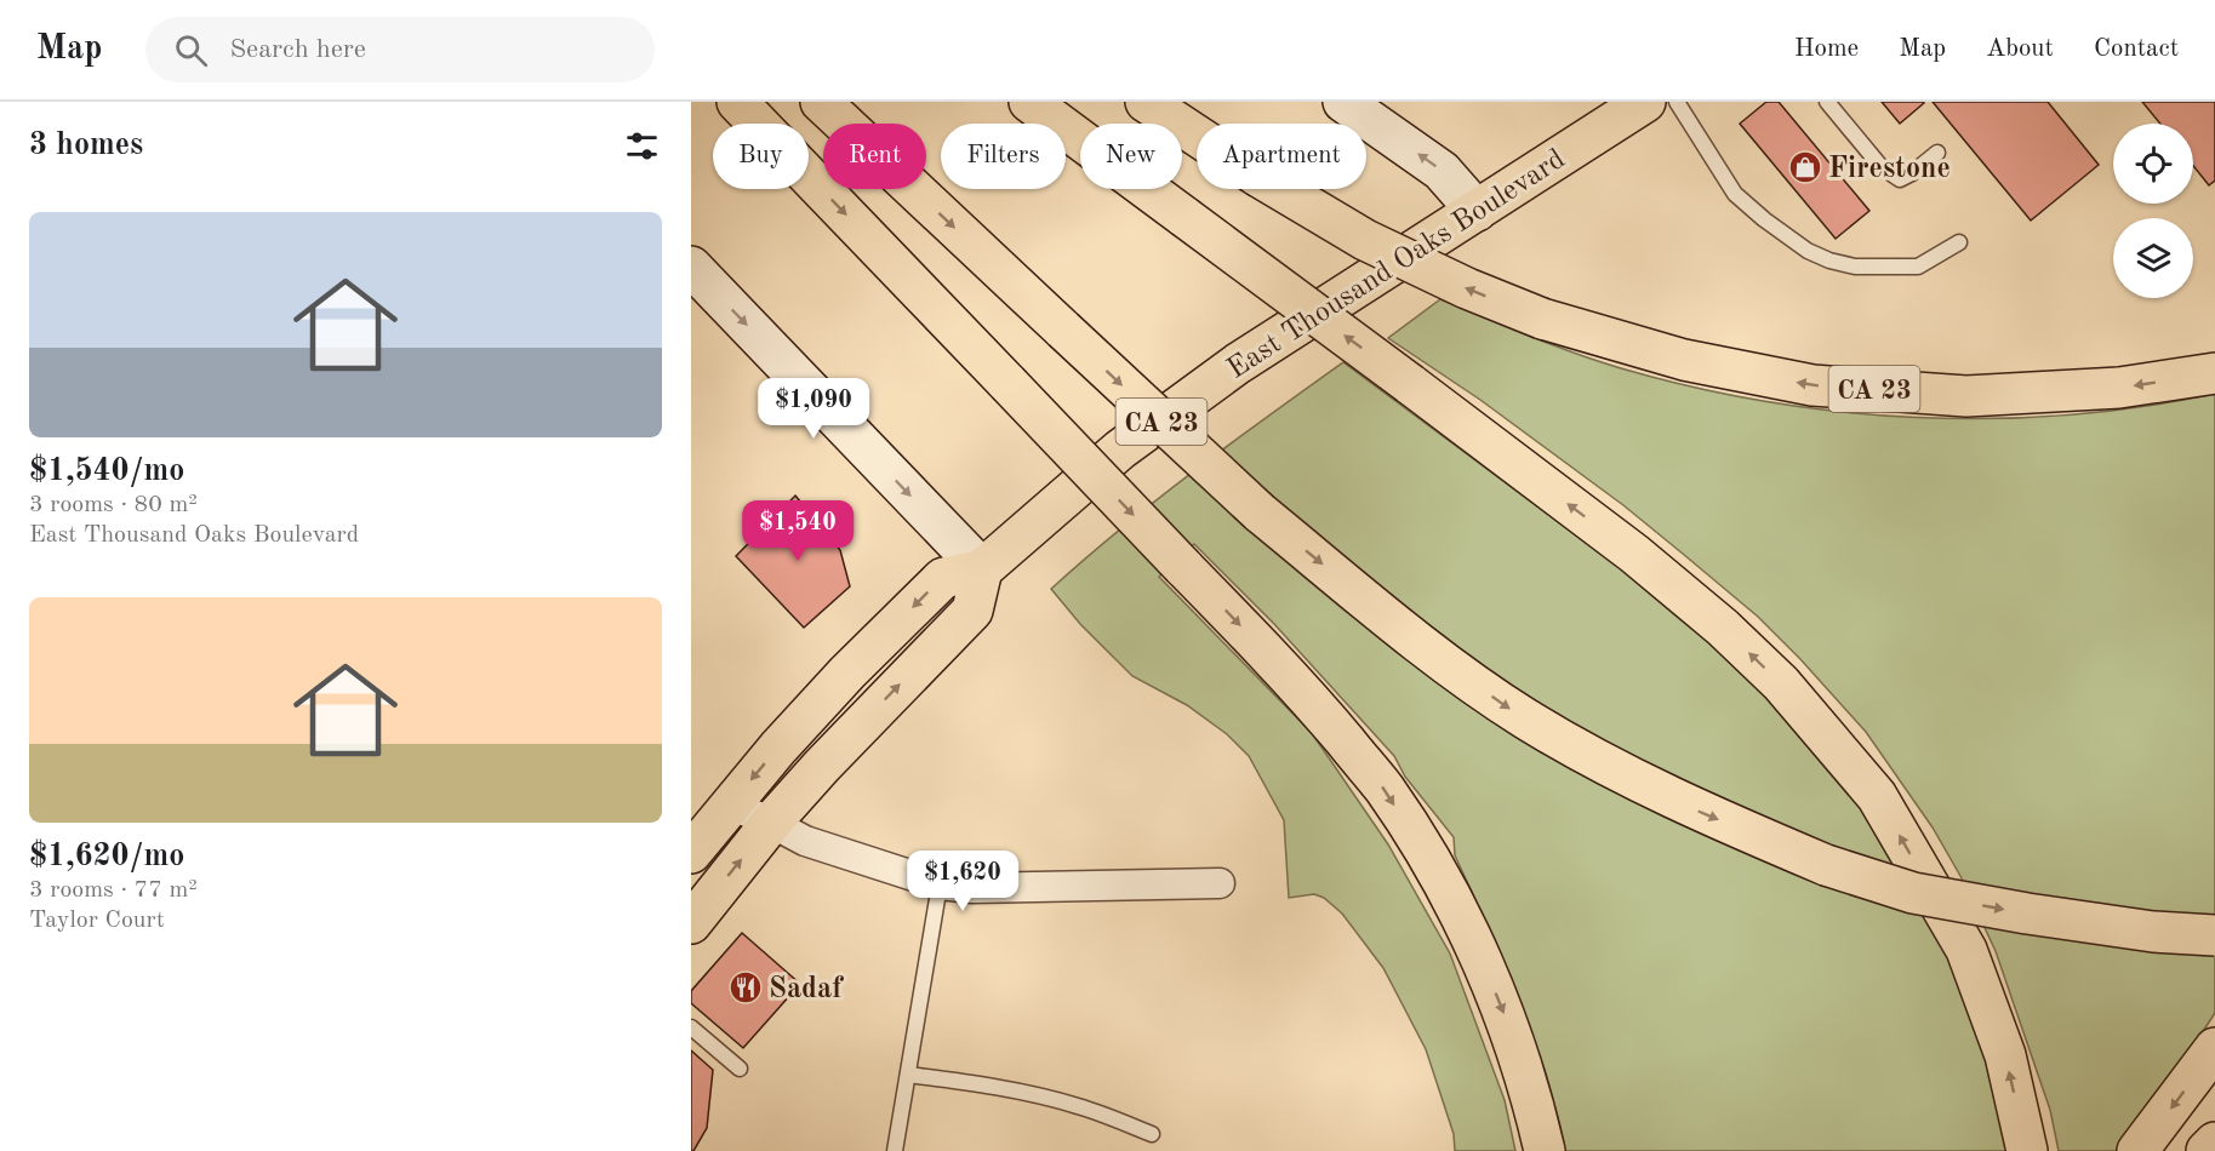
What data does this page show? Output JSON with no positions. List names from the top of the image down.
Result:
{
  "streets": {
    "main road": ["East Thousand Oaks Boulevard", "CA 23"]
  },
  "places": {
    "shop": ["Firestone"],
    "restaurant": ["Sadaf"]
  },
  "page": {
    "header": "Map",
    "search": "Search here",
    "nav": [
      "Home",
      "Map",
      "About",
      "Contact"
    ],
    "heading": "3 homes",
    "chip": [
      "Buy",
      "Rent",
      "Filters",
      "New",
      "Apartment"
    ],
    "list": [
      {
        "name": "$1,540/mo",
        "note": "3 rooms · 80 m² · East Thousand Oaks Boulevard"
      },
      {
        "name": "$1,620/mo",
        "note": "3 rooms · 77 m² · Taylor Court"
      }
    ],
    "price": ["$1,090", "$1,540", "$1,620"]
  }
}
